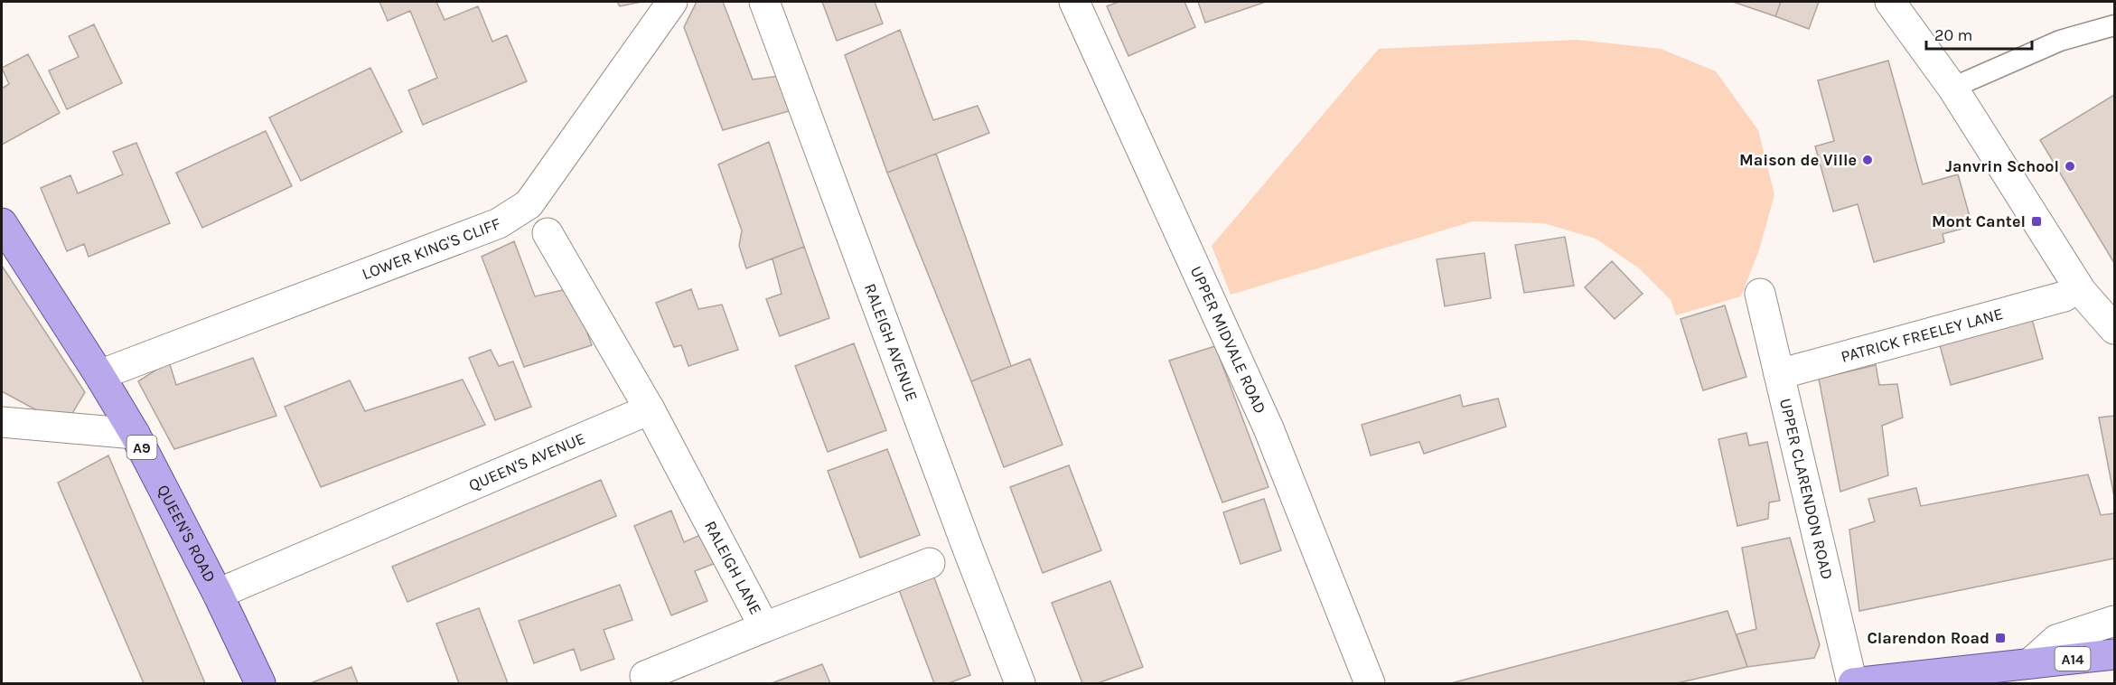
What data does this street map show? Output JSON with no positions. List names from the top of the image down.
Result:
{
  "streets": {
    "main road": ["A9", "QUEEN'S ROAD", "A14"],
    "street": [
      "LOWER KING'S CLIFF",
      "PATRICK FREELEY LANE",
      "UPPER MIDVALE ROAD",
      "RALEIGH AVENUE",
      "QUEEN'S AVENUE",
      "UPPER CLARENDON ROAD",
      "RALEIGH LANE"
    ]
  },
  "crossings": [
    ["LOWER KING'S CLIFF", "QUEEN'S ROAD"],
    ["PATRICK FREELEY LANE", "UPPER CLARENDON ROAD"],
    ["QUEEN'S AVENUE", "QUEEN'S ROAD"],
    ["QUEEN'S AVENUE", "RALEIGH LANE"],
    ["UPPER CLARENDON ROAD", "A14"]
  ],
  "places": {
    "other": ["Maison de Ville", "Janvrin School"],
    "transit": ["Mont Cantel", "Clarendon Road"]
  },
  "scale_bar": "20 m"
}
